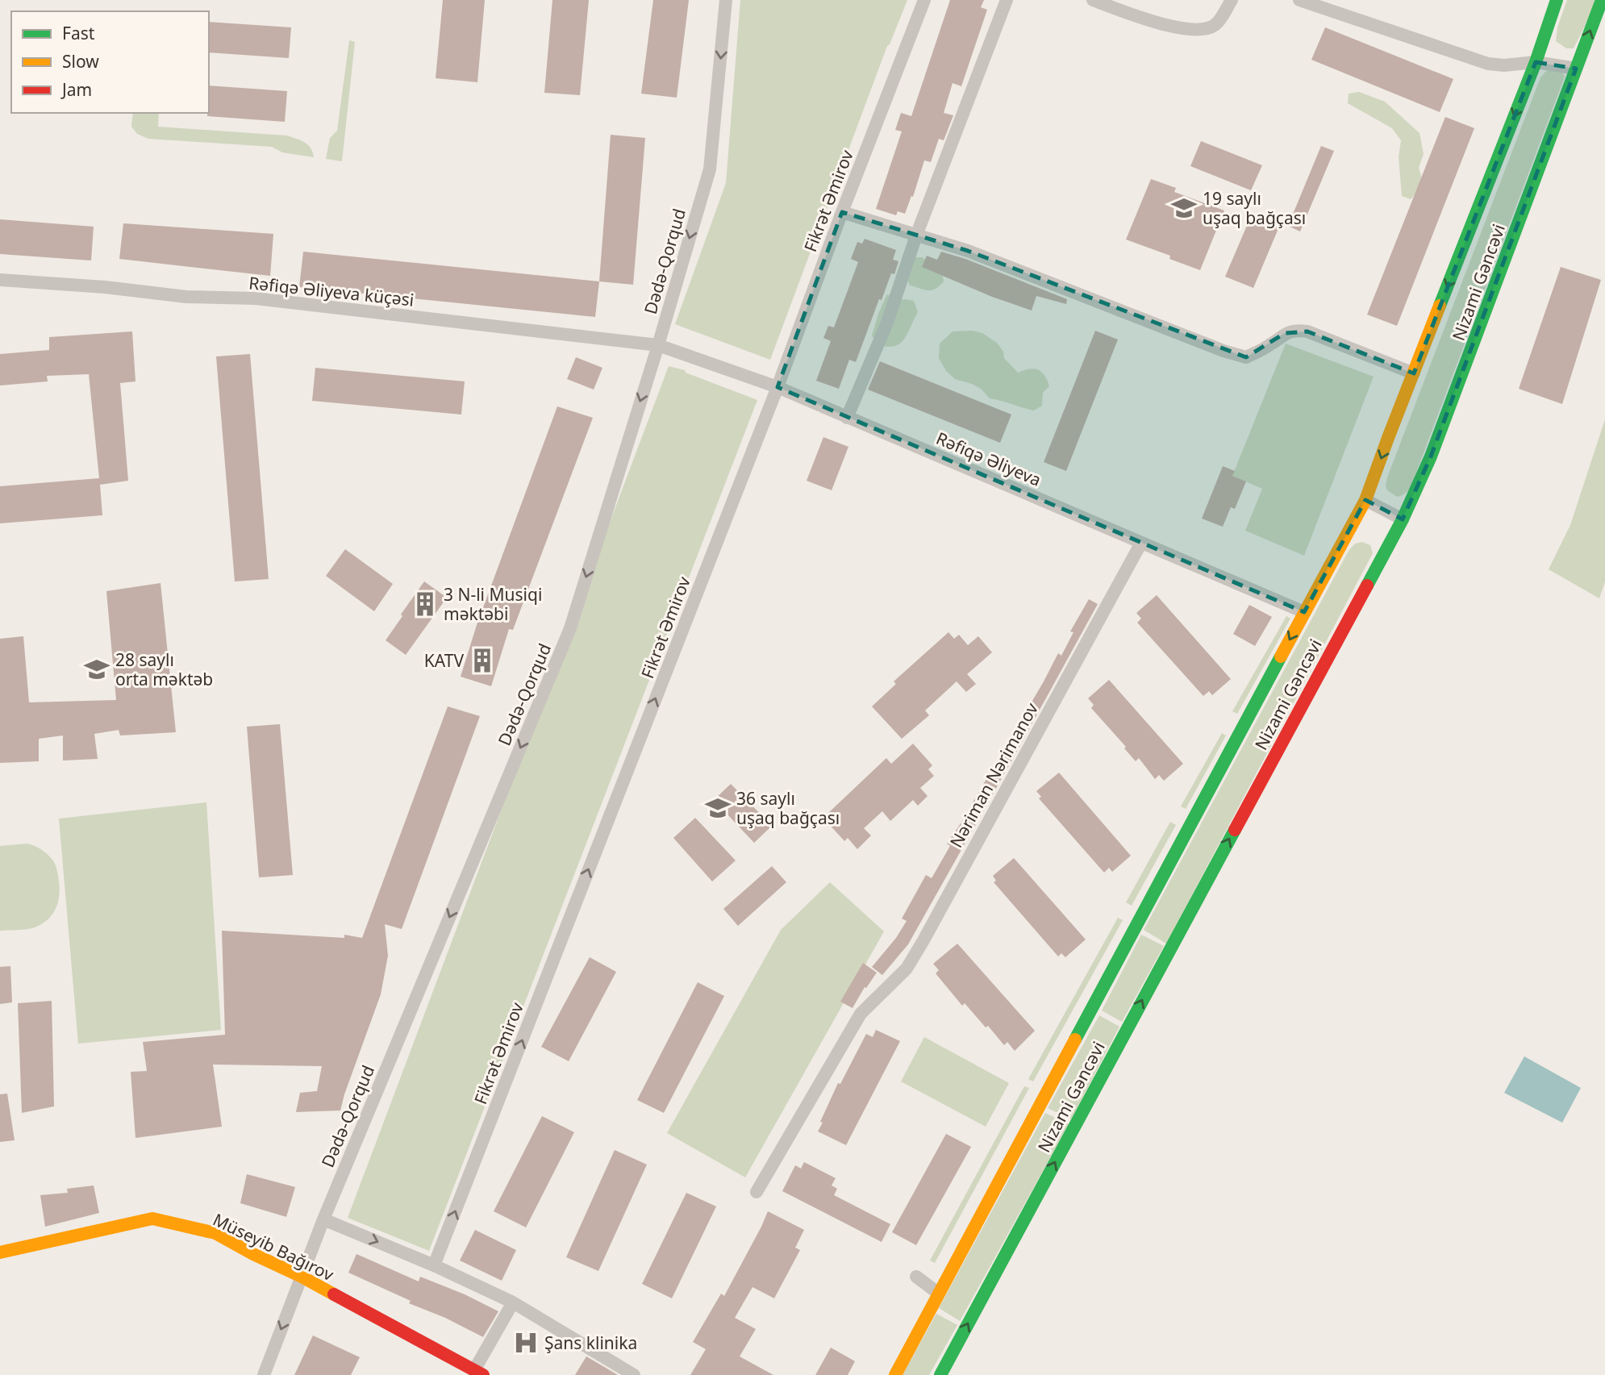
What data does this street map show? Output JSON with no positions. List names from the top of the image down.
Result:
{
  "streets": {
    "main road": ["Nizami Gəncəvi", "Müseyib Bağırov"],
    "street": [
      "Fikrət Əmirov",
      "Dədə-Qorqud",
      "Rəfiqə Əliyeva küçəsi",
      "Rəfiqə Əliyeva",
      "Nəriman Nərimanov"
    ]
  },
  "crossings": [
    ["Fikrət Əmirov", "Rəfiqə Əliyeva"],
    ["Dədə-Qorqud", "Rəfiqə Əliyeva küçəsi"],
    ["Dədə-Qorqud", "Rəfiqə Əliyeva"],
    ["Dədə-Qorqud", "Müseyib Bağırov"],
    ["Nizami Gəncəvi", "Rəfiqə Əliyeva"],
    ["Rəfiqə Əliyeva küçəsi", "Rəfiqə Əliyeva"],
    ["Rəfiqə Əliyeva", "Nəriman Nərimanov"]
  ],
  "one_way": ["Fikrət Əmirov", "Dədə-Qorqud"],
  "places": {
    "school or university": ["19 saylı uşaq bağçası", "28 saylı orta məktəb", "36 saylı uşaq bağçası"],
    "building": ["3 N-li Musiqi məktəbi", "KATV"],
    "hospital": ["Şans klinika"]
  },
  "legend": ["Fast", "Slow", "Jam"]
}
